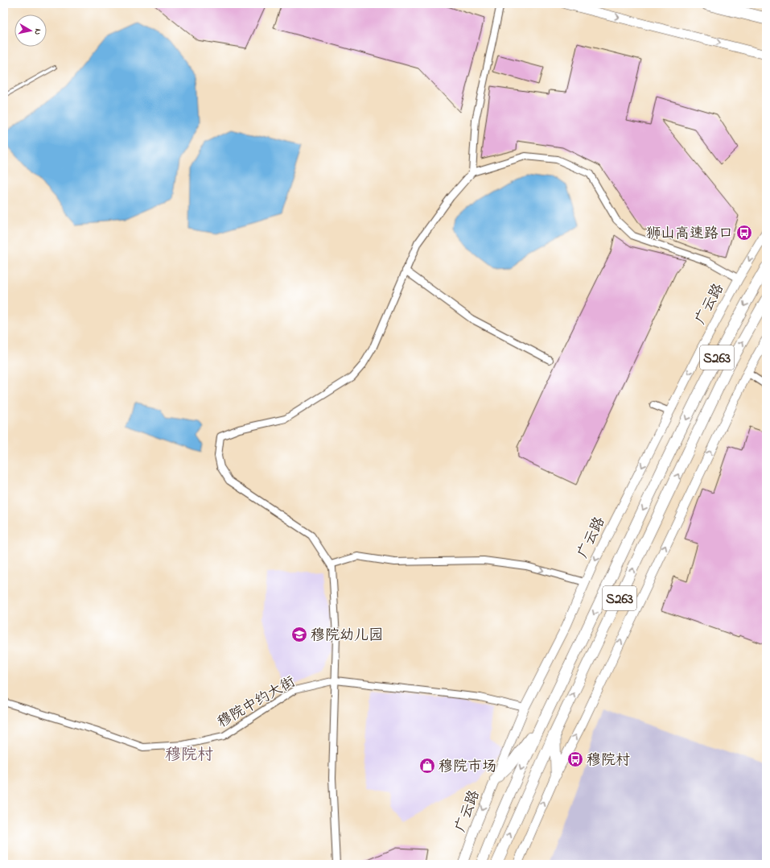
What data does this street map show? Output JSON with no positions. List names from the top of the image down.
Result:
{
  "streets": {
    "main road": ["广云路", "S263"],
    "street": ["穆院中约大街"]
  },
  "crossings": [
    ["广云路", "穆院中约大街"]
  ],
  "districts": ["穆院村"],
  "places": {
    "bus stop": ["狮山高速路口", "穆院村"],
    "school or university": ["穆院幼儿园"],
    "shop": ["穆院市场"]
  },
  "north": "right"
}
